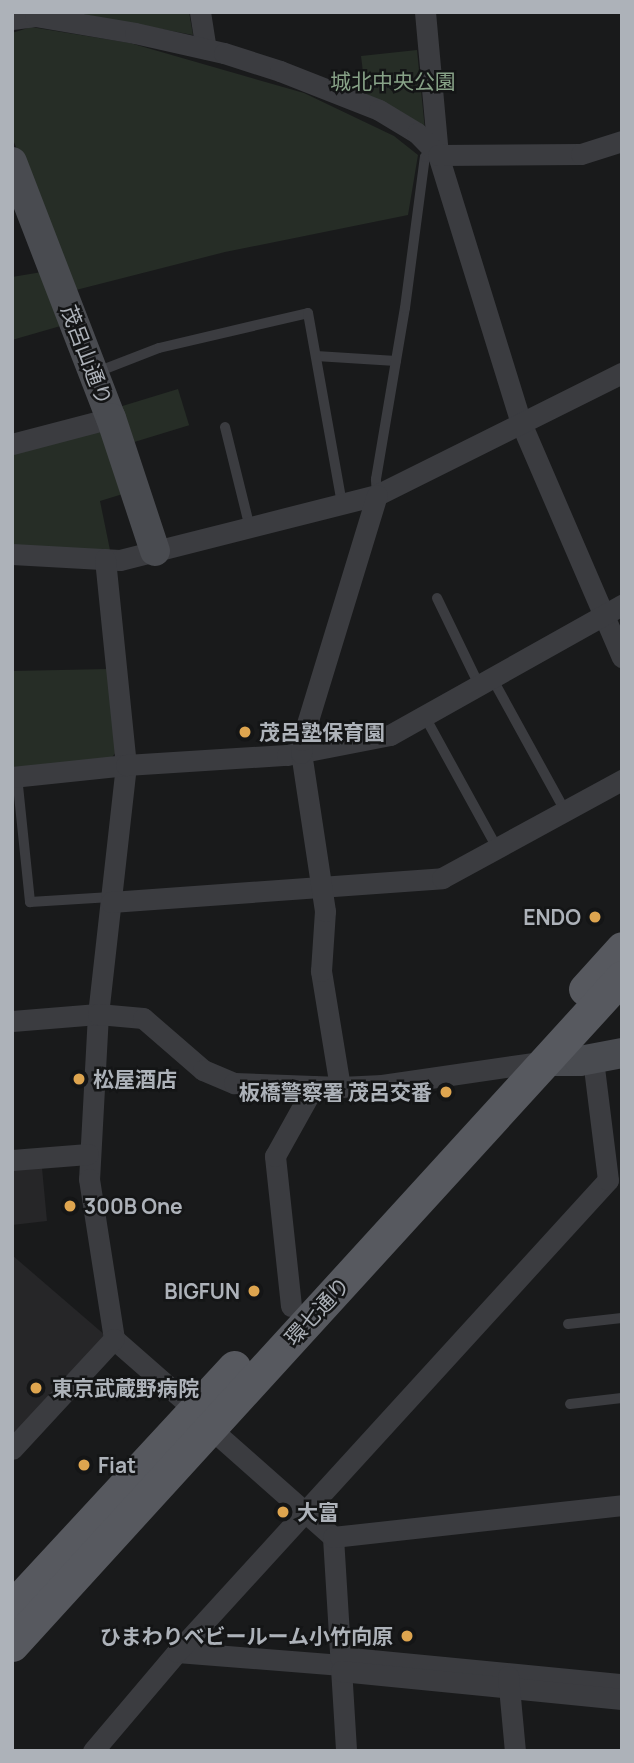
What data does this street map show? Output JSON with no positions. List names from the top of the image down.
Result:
{
  "streets": {
    "main road": ["環七通り"],
    "street": ["茂呂山通り"]
  },
  "parks": ["城北中央公園"],
  "places": [
    "茂呂塾保育園",
    "ENDO",
    "松屋酒店",
    "板橋警察署 茂呂交番",
    "300B One",
    "BIGFUN",
    "東京武蔵野病院",
    "Fiat",
    "大富",
    "ひまわりベビールーム小竹向原"
  ]
}
